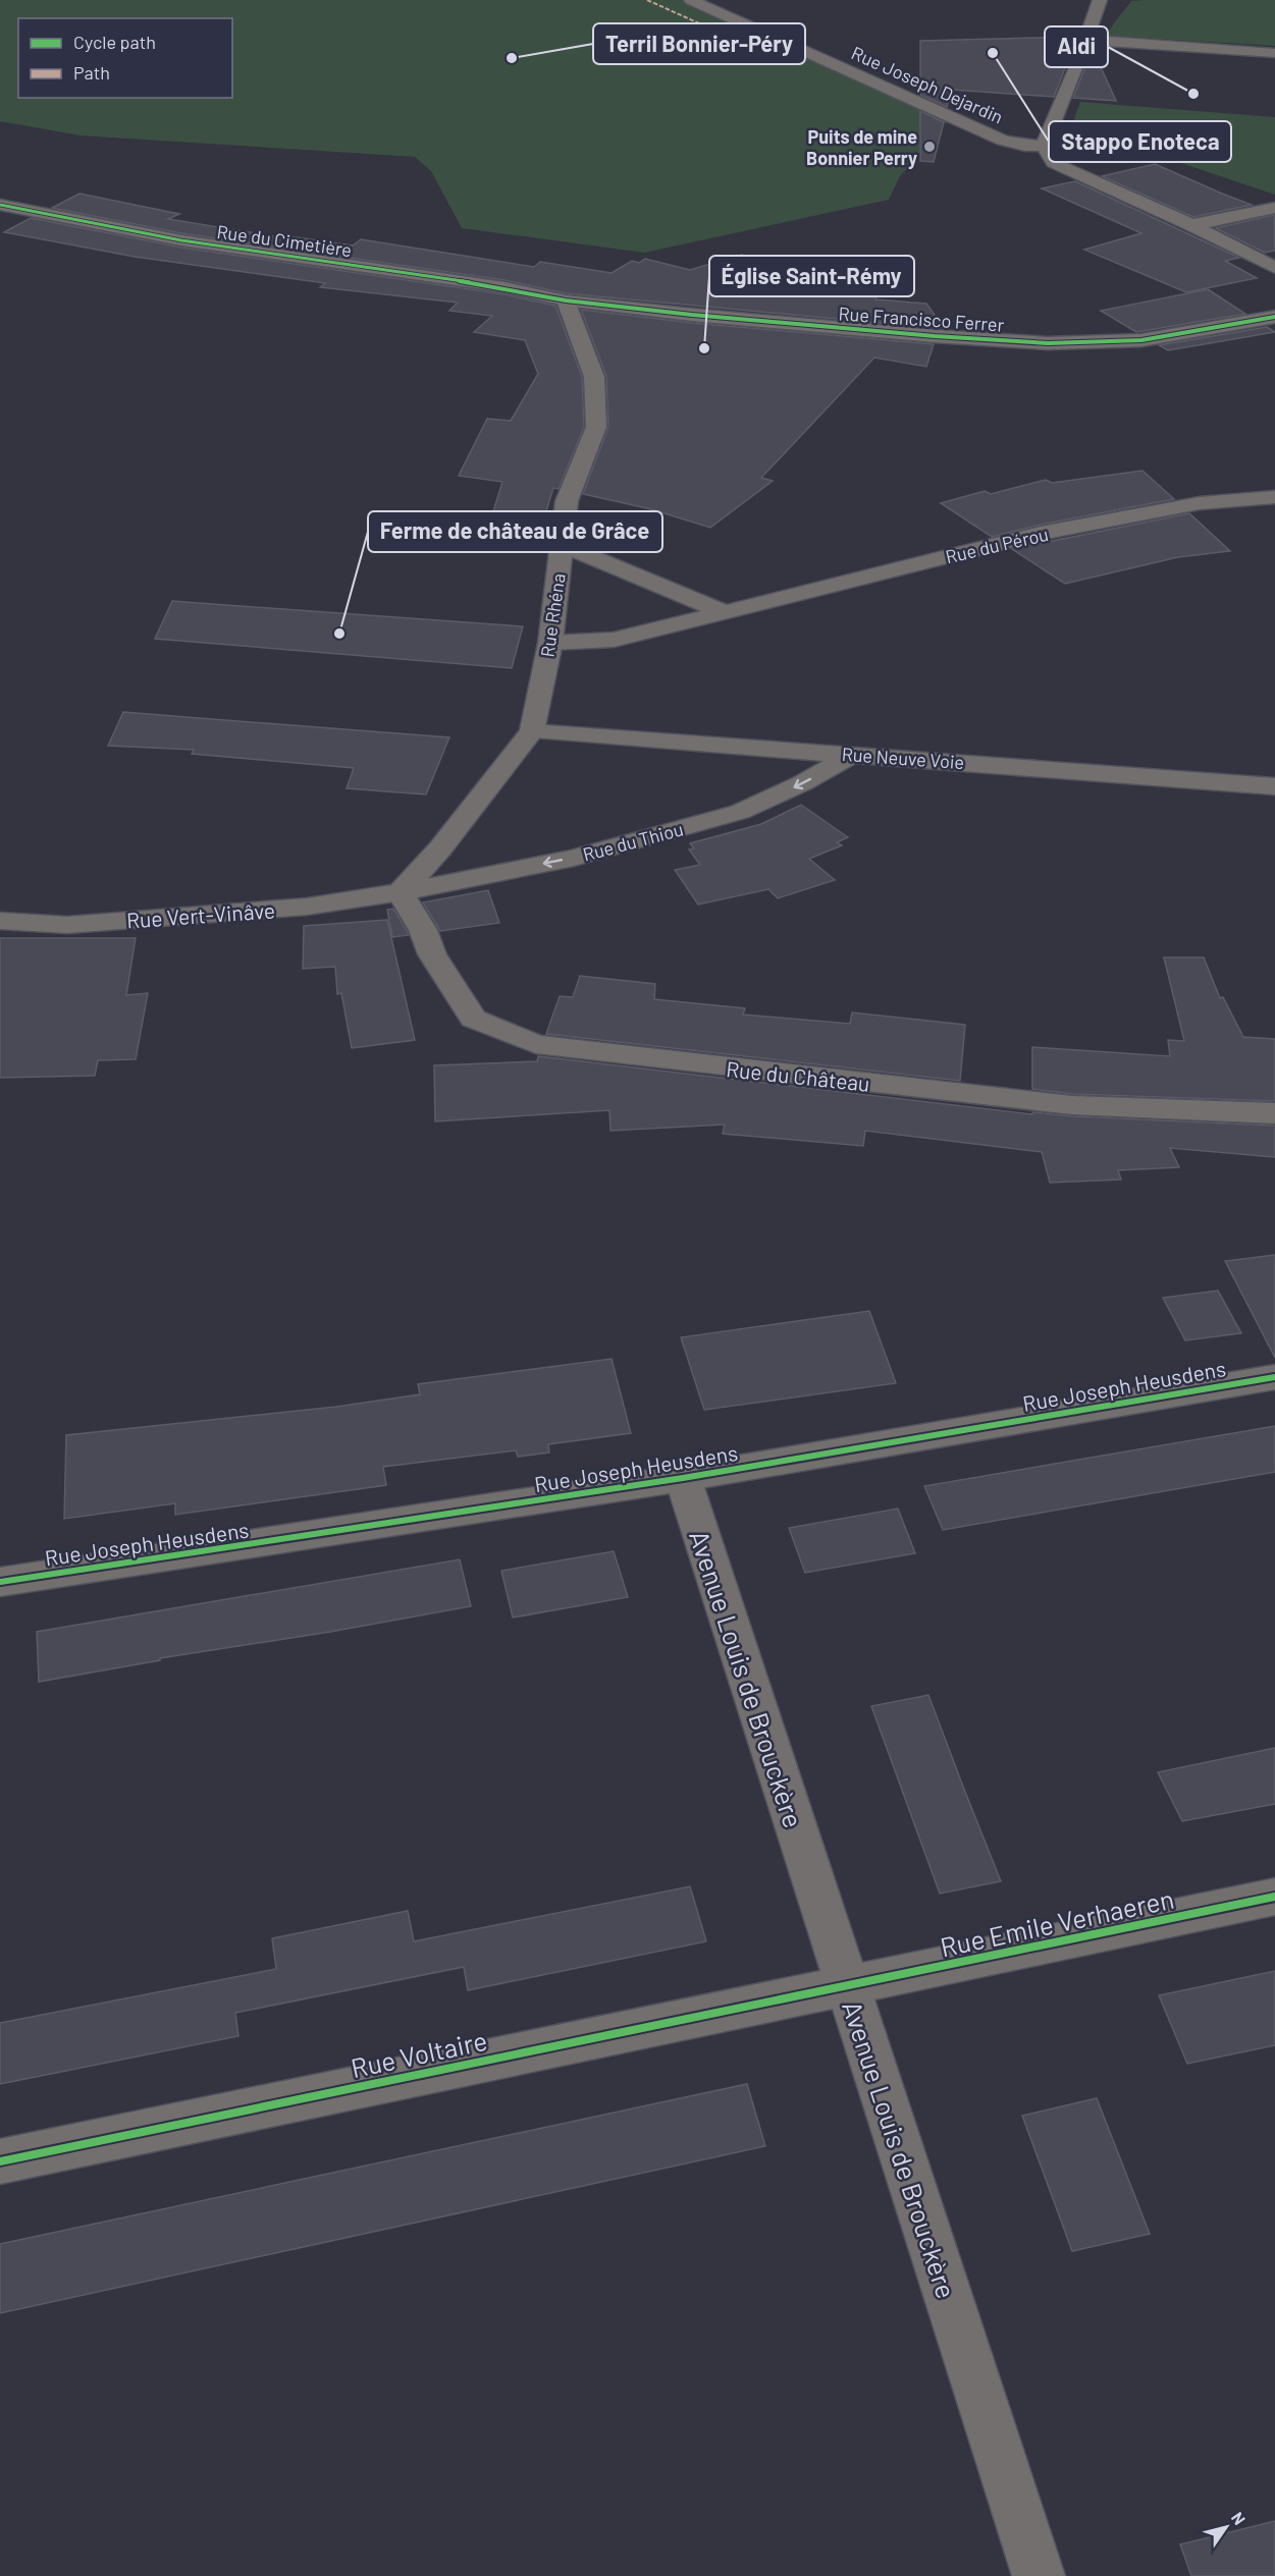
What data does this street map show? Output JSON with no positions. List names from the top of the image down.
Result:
{
  "streets": {
    "street": [
      "Rue Joseph Dejardin",
      "Rue du Cimetière",
      "Rue Francisco Ferrer",
      "Rue du Pérou",
      "Rue Rhéna",
      "Rue Neuve Voie",
      "Rue du Thiou",
      "Rue Vert-Vinâve",
      "Rue du Château",
      "Rue Joseph Heusdens",
      "Avenue Louis de Brouckère",
      "Rue Emile Verhaeren",
      "Rue Voltaire"
    ]
  },
  "crossings": [
    ["Rue du Cimetière", "Rue Francisco Ferrer"],
    ["Rue du Cimetière", "Rue Rhéna"],
    ["Rue Francisco Ferrer", "Rue Rhéna"],
    ["Rue du Pérou", "Rue Rhéna"],
    ["Rue Rhéna", "Rue Neuve Voie"],
    ["Rue Rhéna", "Rue du Thiou"],
    ["Rue Rhéna", "Rue Vert-Vinâve"],
    ["Rue Rhéna", "Rue du Château"],
    ["Rue Neuve Voie", "Rue du Thiou"],
    ["Rue du Thiou", "Rue Vert-Vinâve"],
    ["Rue du Thiou", "Rue du Château"],
    ["Rue Vert-Vinâve", "Rue du Château"],
    ["Rue Joseph Heusdens", "Avenue Louis de Brouckère"],
    ["Avenue Louis de Brouckère", "Rue Emile Verhaeren"],
    ["Avenue Louis de Brouckère", "Rue Voltaire"],
    ["Rue Emile Verhaeren", "Rue Voltaire"]
  ],
  "one_way": ["Rue du Thiou"],
  "places": [
    "Stappo Enoteca",
    "Terril Bonnier-Péry",
    "Aldi",
    "Puits de mine Bonnier Perry",
    "Église Saint-Rémy",
    "Ferme de château de Grâce"
  ],
  "legend": ["Cycle path", "Path"],
  "north": "top right"
}
